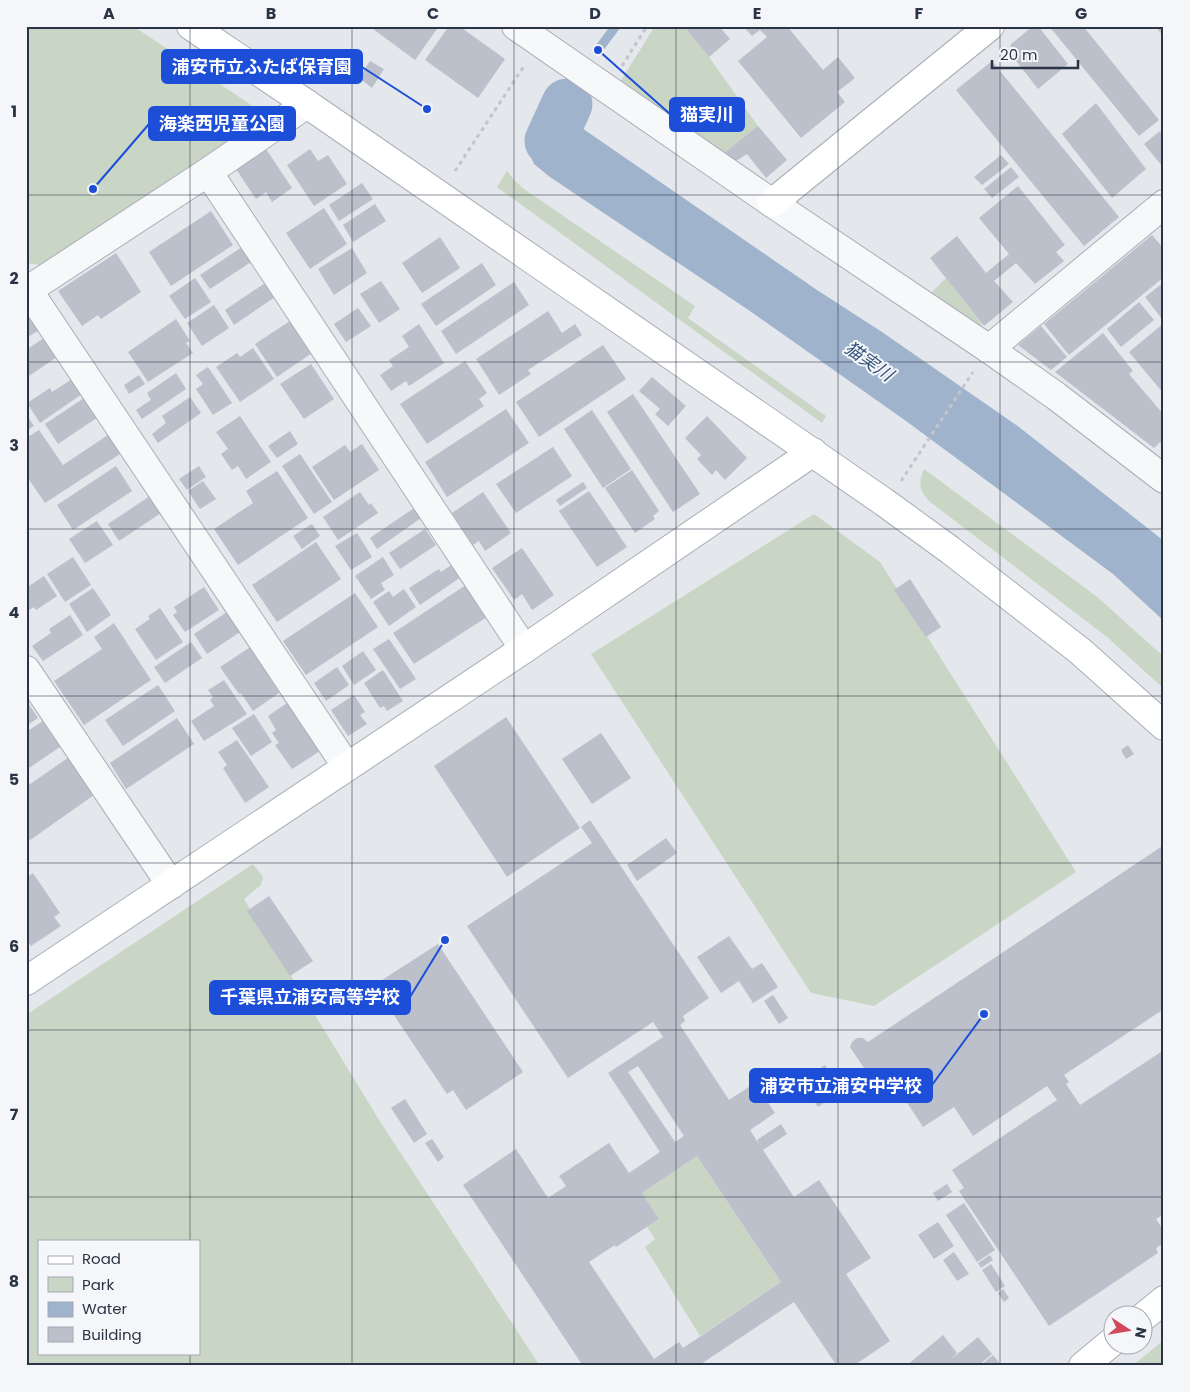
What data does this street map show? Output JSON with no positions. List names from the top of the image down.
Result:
{
  "water": ["猫実川"],
  "places": [
    "猫実川",
    "浦安市立ふたば保育園",
    "海楽西児童公園",
    "千葉県立浦安高等学校",
    "浦安市立浦安中学校"
  ],
  "legend": [
    "Road",
    "Park",
    "Water",
    "Building"
  ],
  "scale_bar": "20 m",
  "north": "right",
  "grid": {
    "columns": [
      "A",
      "B",
      "C",
      "D",
      "E",
      "F",
      "G"
    ],
    "rows": [
      "1",
      "2",
      "3",
      "4",
      "5",
      "6",
      "7",
      "8"
    ]
  }
}
